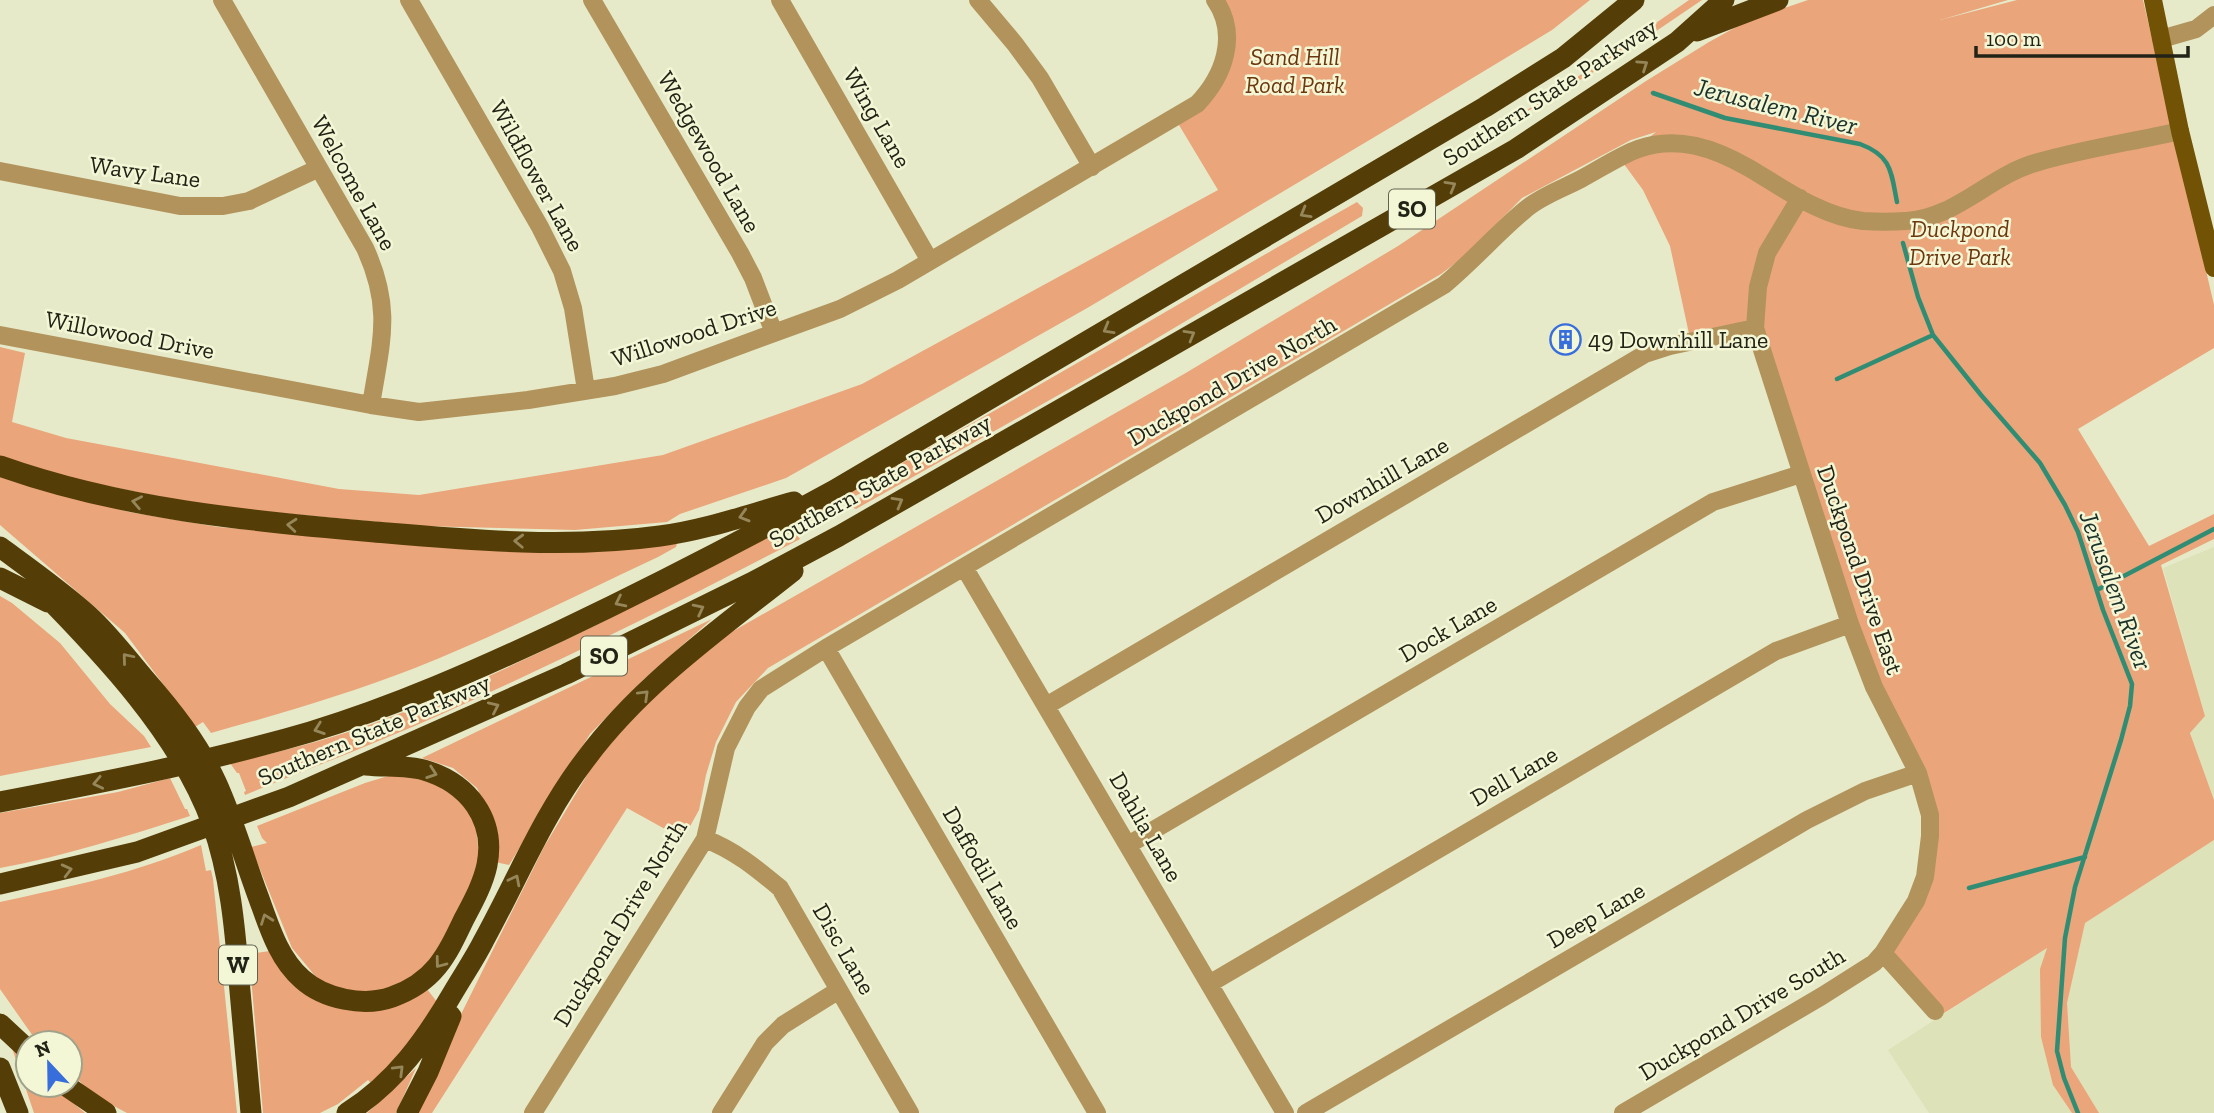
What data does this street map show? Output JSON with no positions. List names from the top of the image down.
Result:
{
  "streets": {
    "highway": ["Southern State Parkway", "SO", "W"],
    "street": [
      "Wing Lane",
      "Wedgewood Lane",
      "Wavy Lane",
      "Wildflower Lane",
      "Welcome Lane",
      "Willowood Drive",
      "Duckpond Drive North",
      "Downhill Lane",
      "Duckpond Drive East",
      "Dock Lane",
      "Dell Lane",
      "Dahlia Lane",
      "Daffodil Lane",
      "Deep Lane",
      "Disc Lane",
      "Duckpond Drive South"
    ]
  },
  "crossings": [
    ["Wing Lane", "Willowood Drive"],
    ["Wedgewood Lane", "Willowood Drive"],
    ["Wavy Lane", "Welcome Lane"],
    ["Wildflower Lane", "Willowood Drive"],
    ["Welcome Lane", "Willowood Drive"],
    ["Duckpond Drive North", "Duckpond Drive East"],
    ["Duckpond Drive North", "Dahlia Lane"],
    ["Duckpond Drive North", "Daffodil Lane"],
    ["Duckpond Drive North", "Disc Lane"],
    ["Downhill Lane", "Duckpond Drive East"],
    ["Downhill Lane", "Dahlia Lane"],
    ["Duckpond Drive East", "Dock Lane"],
    ["Duckpond Drive East", "Dell Lane"],
    ["Duckpond Drive East", "Deep Lane"],
    ["Duckpond Drive East", "Duckpond Drive South"],
    ["Dock Lane", "Dahlia Lane"],
    ["Dell Lane", "Dahlia Lane"]
  ],
  "water": ["Jerusalem River"],
  "parks": ["Sand Hill Road Park", "Duckpond Drive Park"],
  "places": {
    "building": ["49 Downhill Lane"]
  },
  "scale_bar": "100 m",
  "north": "top"
}
